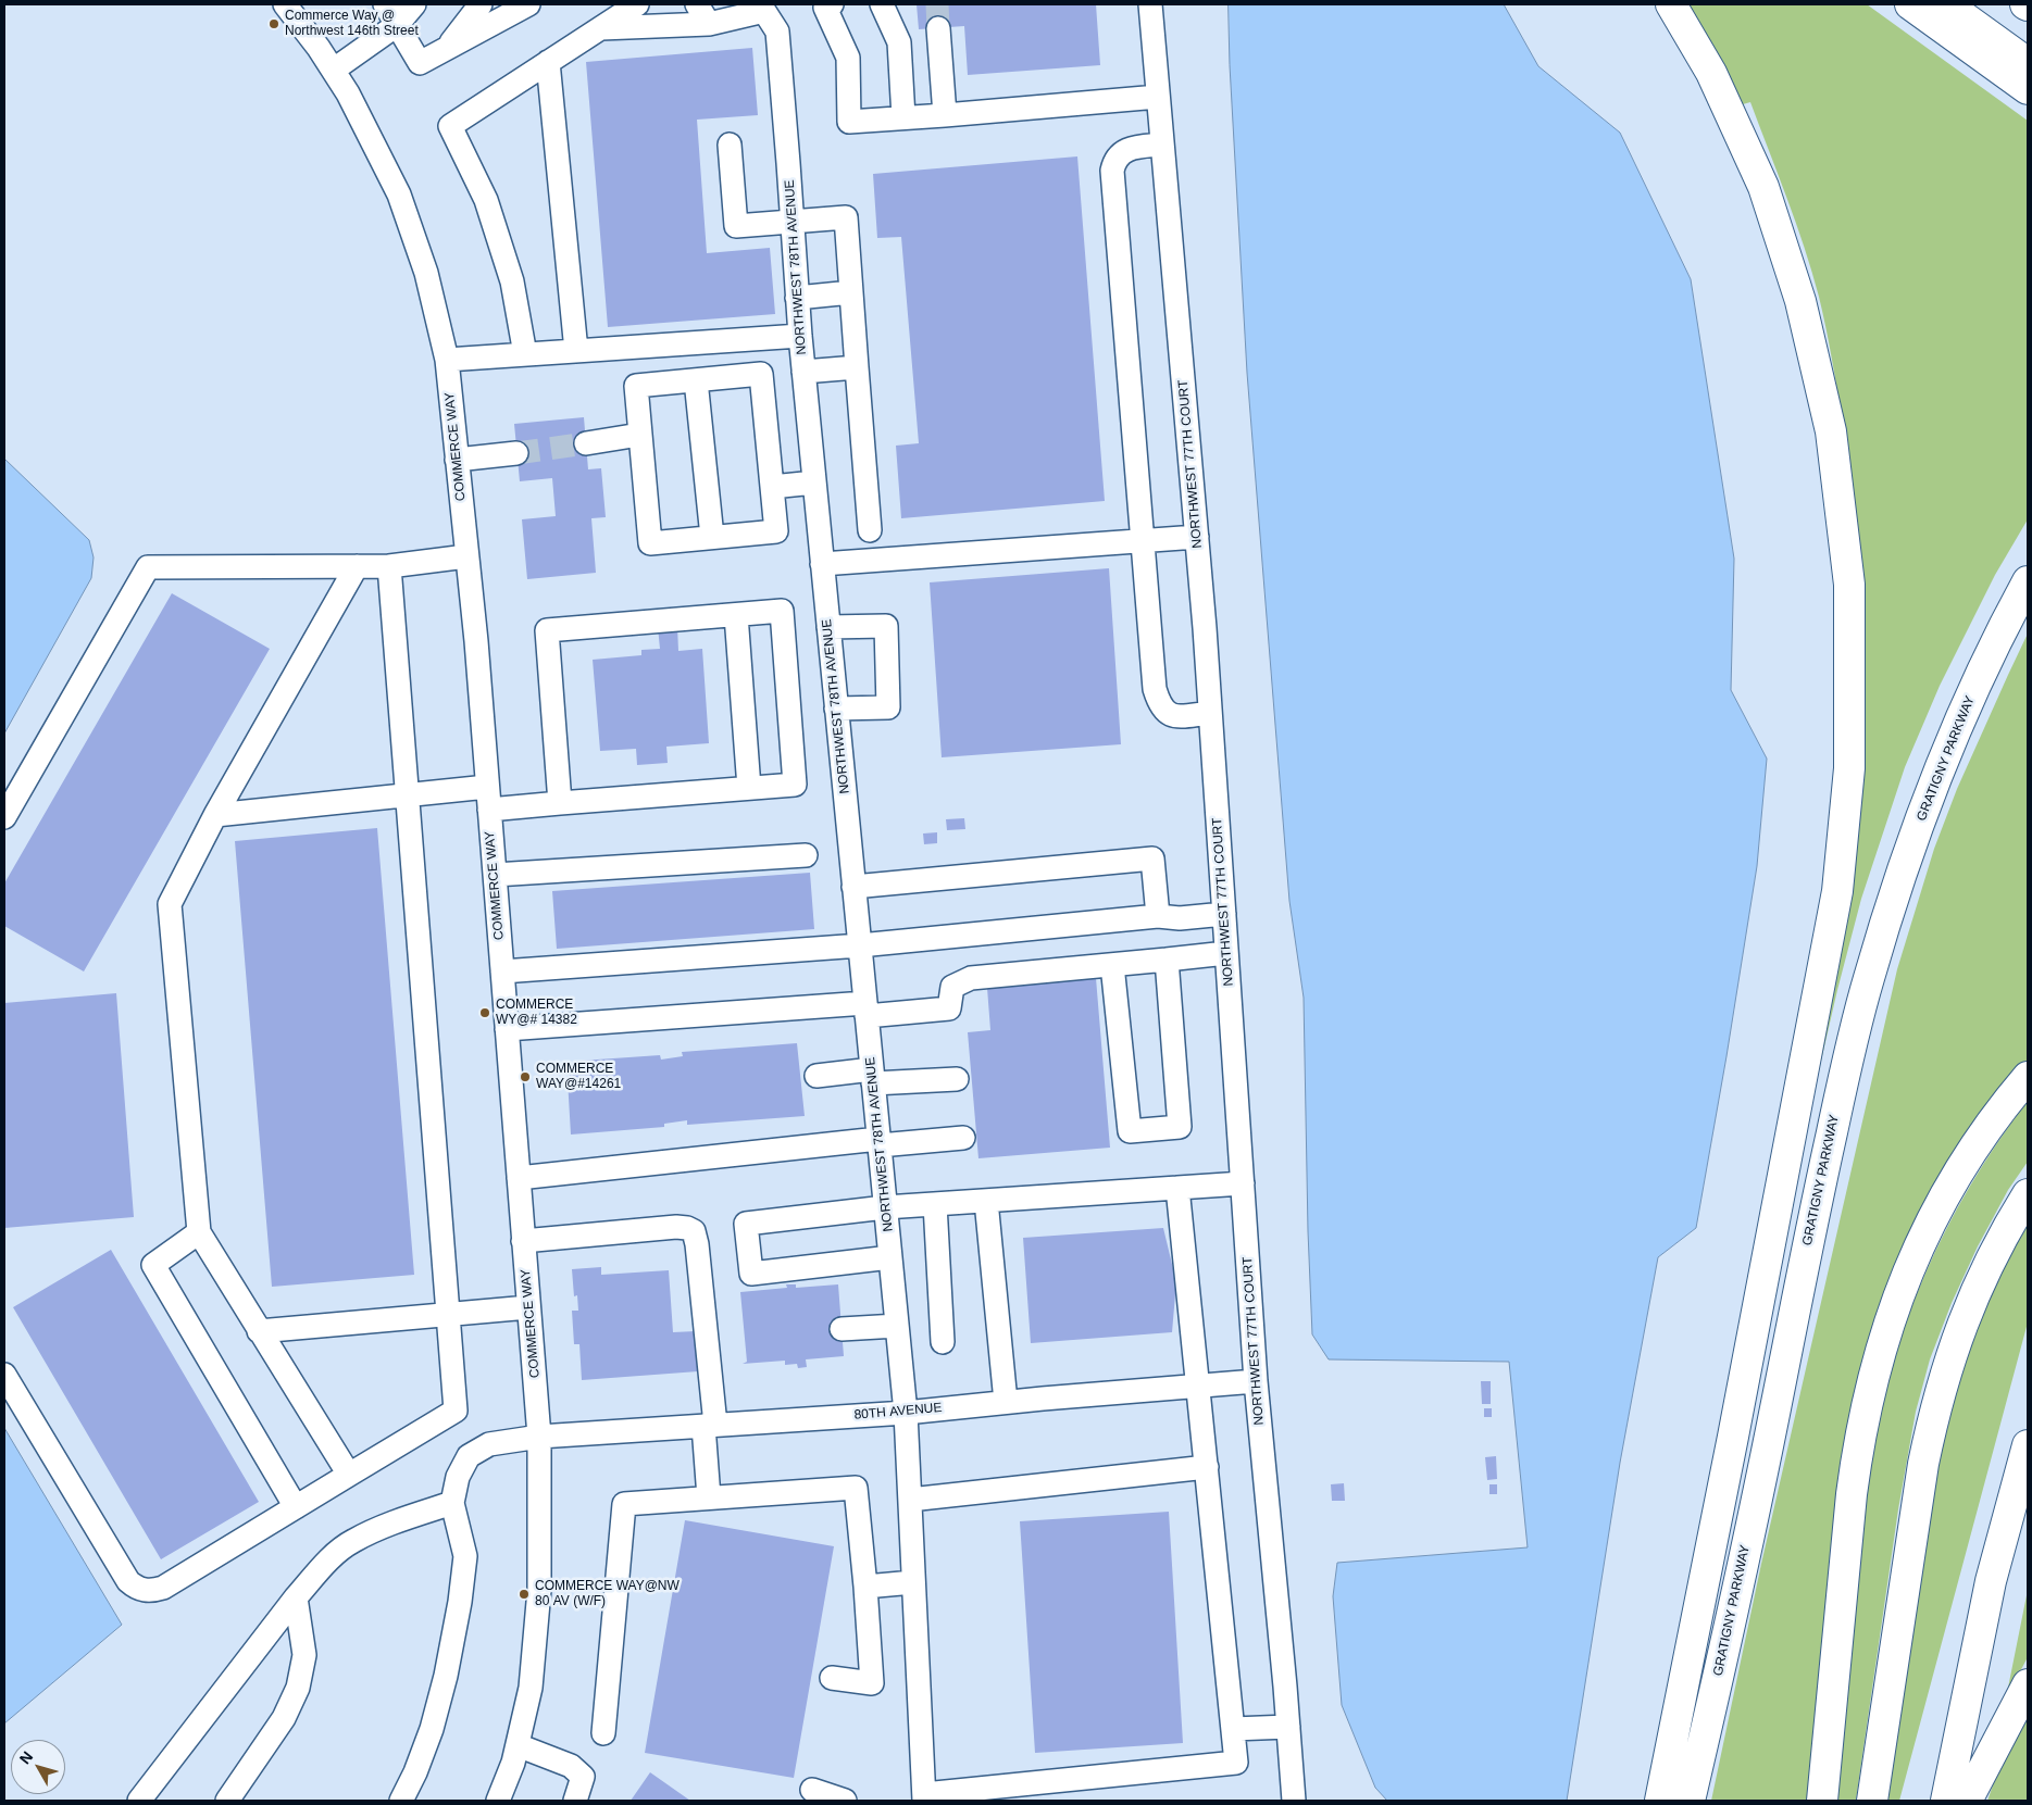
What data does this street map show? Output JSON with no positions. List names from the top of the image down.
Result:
{
  "streets": {
    "highway": ["GRATIGNY PARKWAY"],
    "street": [
      "NORTHWEST 78TH AVENUE",
      "COMMERCE WAY",
      "NORTHWEST 77TH COURT",
      "80TH AVENUE"
    ]
  },
  "crossings": [
    ["NORTHWEST 78TH AVENUE", "80TH AVENUE"],
    ["COMMERCE WAY", "80TH AVENUE"],
    ["NORTHWEST 77TH COURT", "80TH AVENUE"]
  ],
  "places": [
    "Commerce Way @ Northwest 146th Street",
    "COMMERCE WY@# 14382",
    "COMMERCE WAY@#14261",
    "COMMERCE WAY@NW 80 AV (W/F)"
  ],
  "north": "top left"
}
